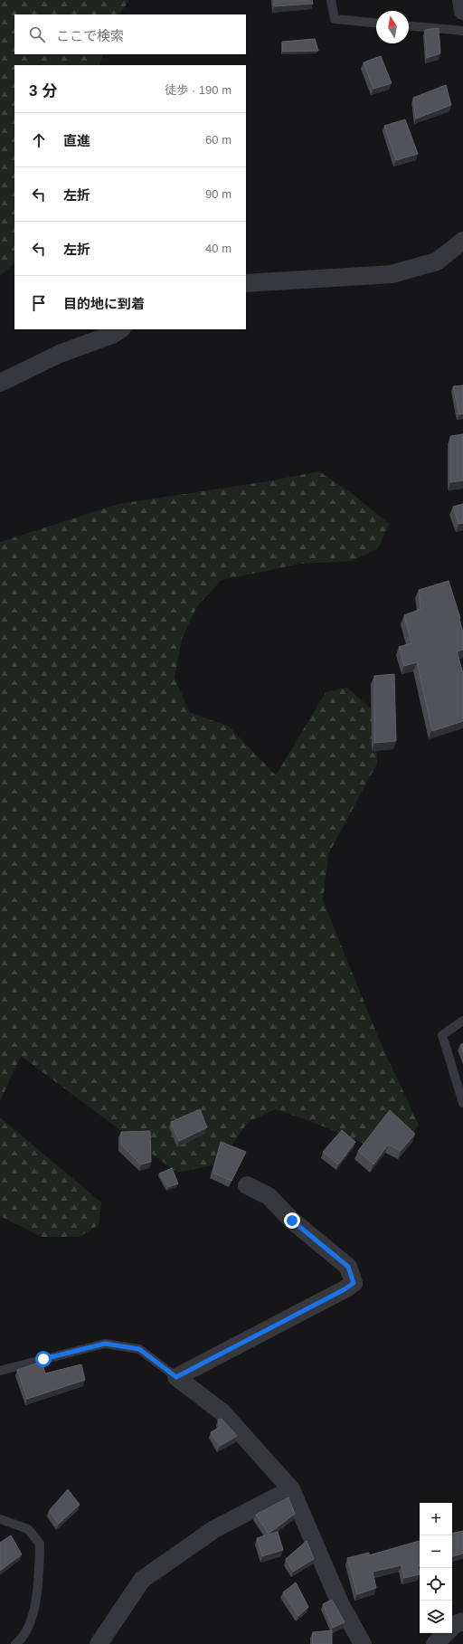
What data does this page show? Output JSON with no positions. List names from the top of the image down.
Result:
{
  "north": "top",
  "page": {
    "search": "ここで検索",
    "heading": ["3 分", "徒歩 · 190 m"],
    "list": [
      ["直進", "60 m"],
      ["左折", "90 m"],
      ["左折", "40 m"],
      "目的地に到着"
    ],
    "map_buttons": ["+", "−"]
  }
}
